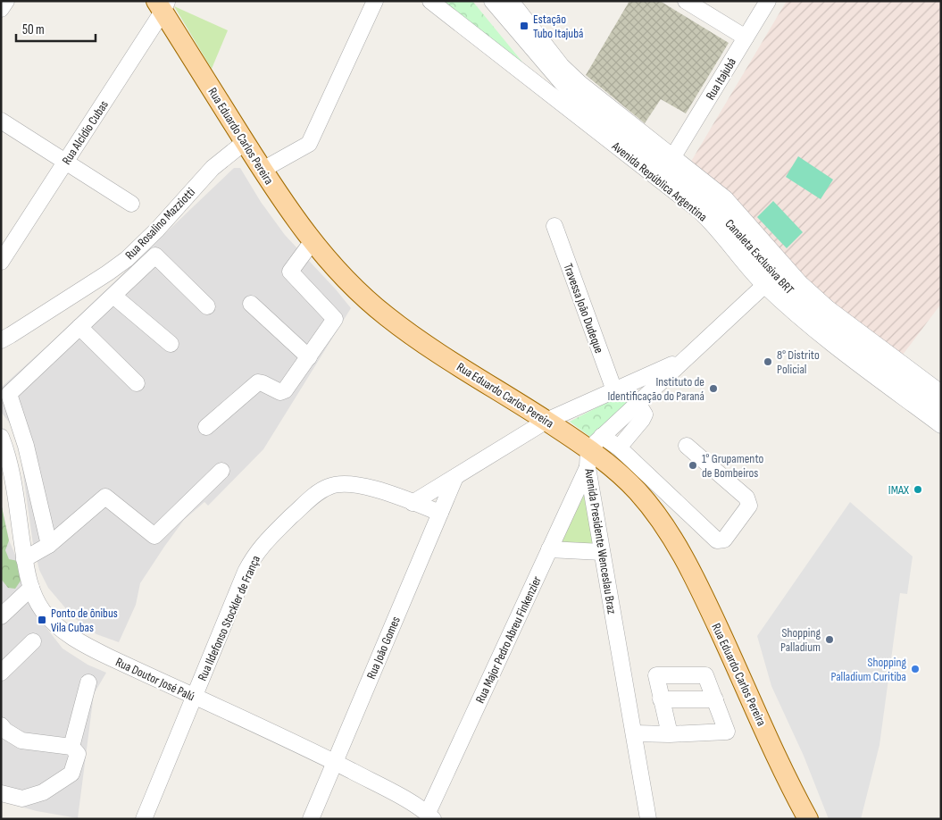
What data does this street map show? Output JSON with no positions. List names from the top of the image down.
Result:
{
  "streets": {
    "main road": ["Rua Eduardo Carlos Pereira"],
    "street": [
      "Rua Itajubá",
      "Rua Alcídio Cubas",
      "Avenida República Argentina",
      "Rua Rosalino Mazziotti",
      "Canaleta Exclusiva BRT",
      "Travessa João Dudeque",
      "Avenida Presidente Wenceslau Braz",
      "Rua Ildefonso Stockler de França",
      "Rua Major Pedro Abreu Finkenzier",
      "Rua João Gomes",
      "Rua Doutor José Palú"
    ]
  },
  "crossings": [
    ["Rua Itajubá", "Avenida República Argentina"],
    ["Rua Alcídio Cubas", "Rua Eduardo Carlos Pereira"],
    ["Rua Eduardo Carlos Pereira", "Rua Rosalino Mazziotti"],
    ["Rua Eduardo Carlos Pereira", "Avenida Presidente Wenceslau Braz"],
    ["Rua Eduardo Carlos Pereira", "Rua Major Pedro Abreu Finkenzier"],
    ["Avenida República Argentina", "Canaleta Exclusiva BRT"],
    ["Avenida Presidente Wenceslau Braz", "Rua Major Pedro Abreu Finkenzier"],
    ["Rua Ildefonso Stockler de França", "Rua João Gomes"],
    ["Rua Ildefonso Stockler de França", "Rua Doutor José Palú"],
    ["Rua Major Pedro Abreu Finkenzier", "Rua Doutor José Palú"],
    ["Rua João Gomes", "Rua Doutor José Palú"]
  ],
  "places": {
    "transit": ["Estação Tubo Itajubá", "Ponto de ônibus Vila Cubas"],
    "other": [
      "8° Distrito Policial",
      "Instituto de Identificação do Paraná",
      "1° Grupamento de Bombeiros",
      "IMAX",
      "Shopping Palladium",
      "Shopping Palladium Curitiba"
    ]
  },
  "scale_bar": "50 m"
}
